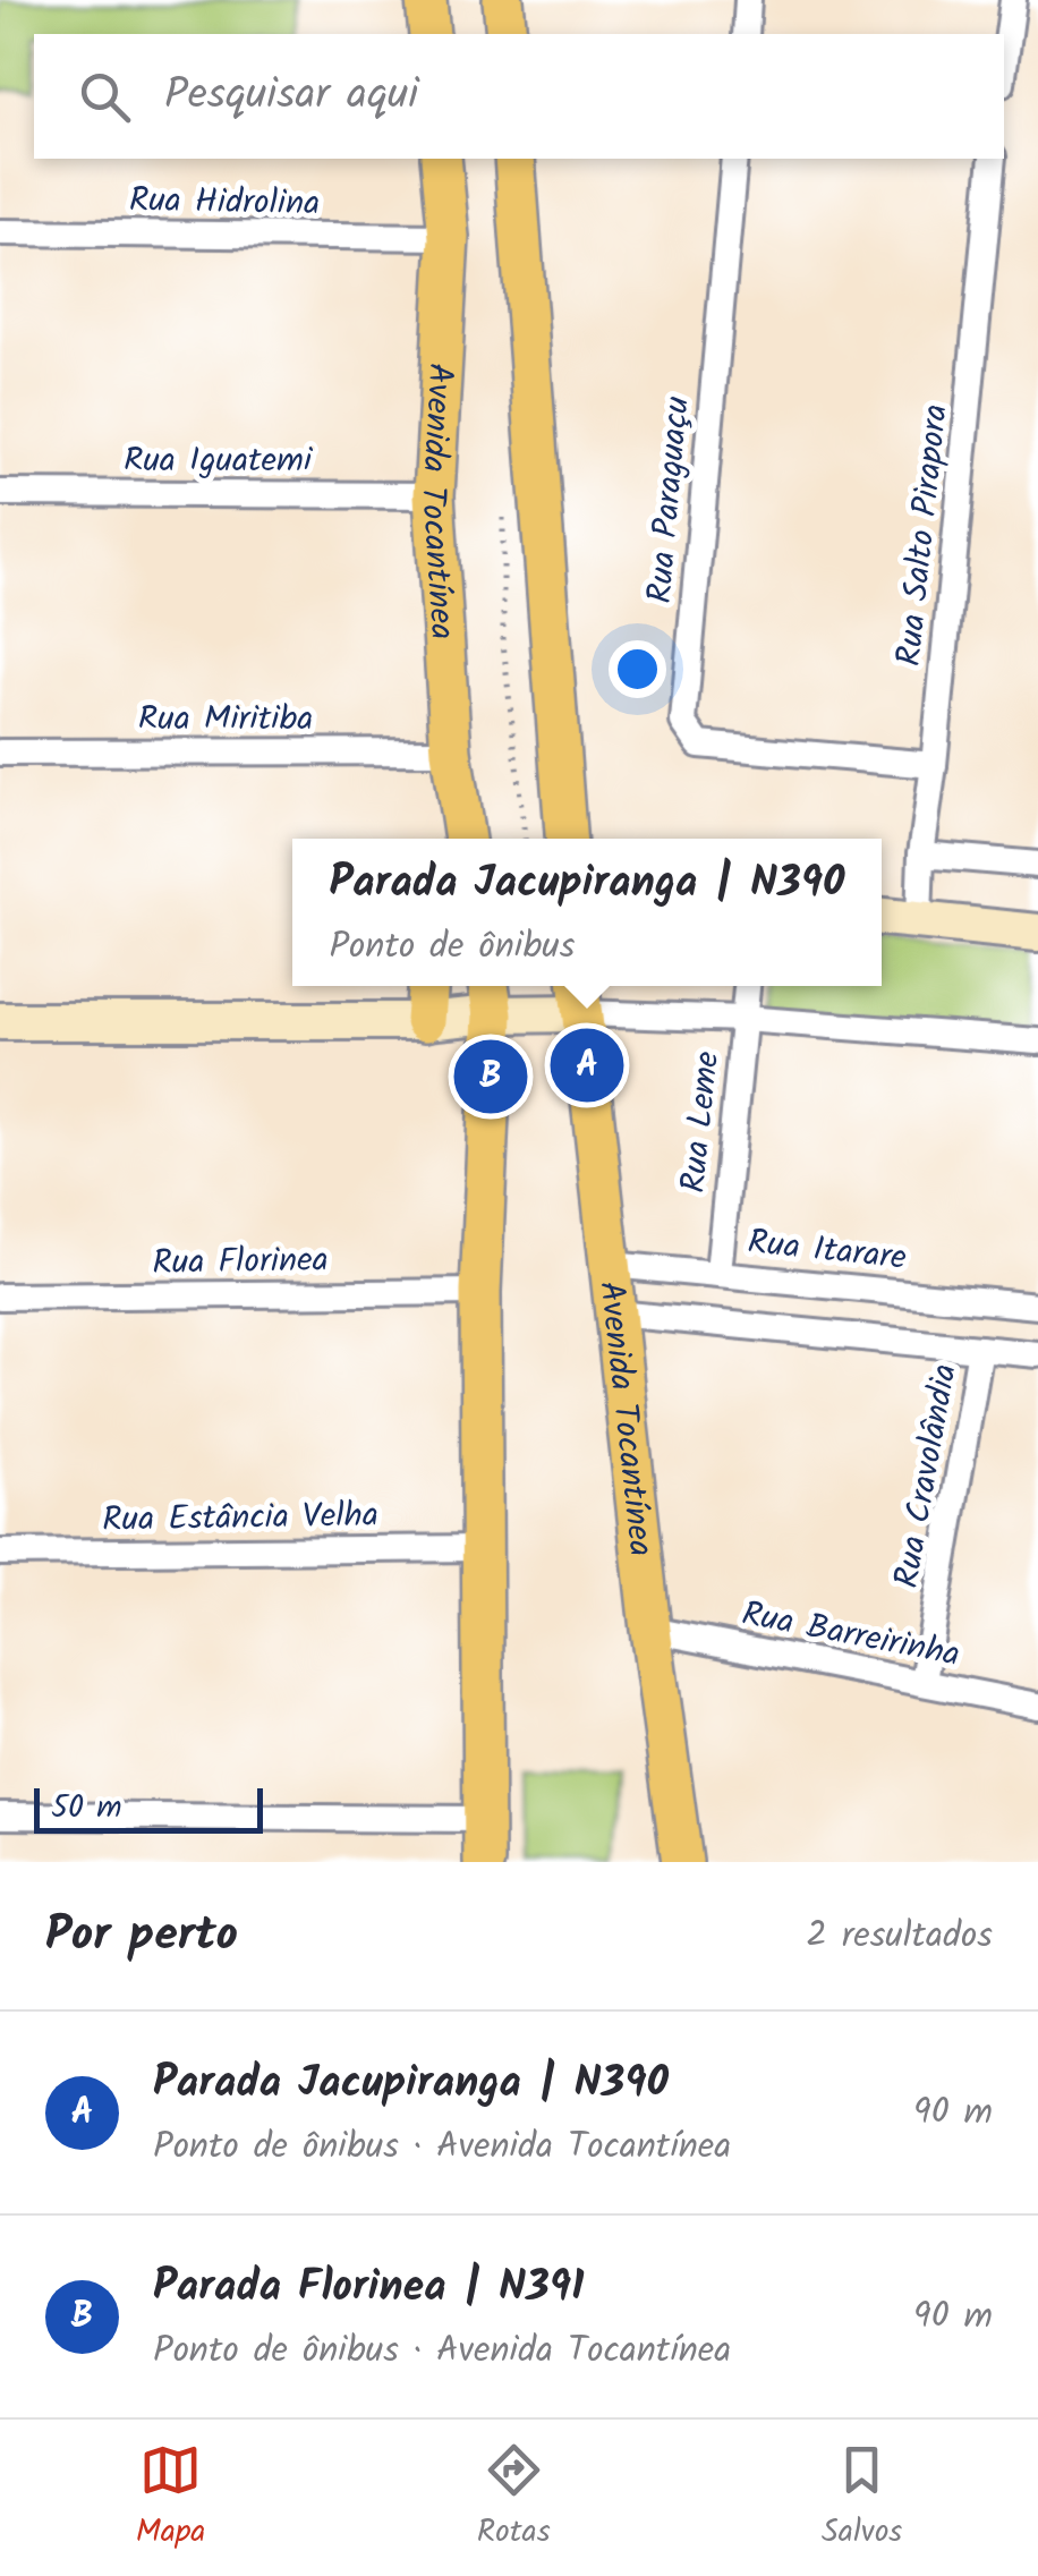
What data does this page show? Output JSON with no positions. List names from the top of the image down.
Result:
{
  "streets": {
    "main road": ["Avenida Tocantínea"],
    "street": [
      "Rua Hidrolina",
      "Rua Iguatemi",
      "Rua Paraguaçu",
      "Rua Salto Pirapora",
      "Rua Miritiba",
      "Rua Leme",
      "Rua Itarare",
      "Rua Florinea",
      "Rua Cravolândia",
      "Rua Estância Velha",
      "Rua Barreirinha"
    ]
  },
  "crossings": [
    ["Rua Hidrolina", "Avenida Tocantínea"],
    ["Rua Iguatemi", "Avenida Tocantínea"],
    ["Rua Paraguaçu", "Rua Salto Pirapora"],
    ["Avenida Tocantínea", "Rua Miritiba"],
    ["Avenida Tocantínea", "Rua Itarare"],
    ["Avenida Tocantínea", "Rua Barreirinha"],
    ["Rua Leme", "Rua Itarare"],
    ["Rua Cravolândia", "Rua Barreirinha"]
  ],
  "scale_bar": "50 m",
  "page": {
    "search": "Pesquisar aqui",
    "popup": ["Parada Jacupiranga | N390", "Ponto de ônibus"],
    "pins": ["A", "B"],
    "scale": "50 m",
    "heading": ["Por perto", "2 resultados"],
    "list": [
      {
        "mark": "A",
        "name": "Parada Jacupiranga | N390",
        "note": "Ponto de ônibus · Avenida Tocantínea",
        "value": "90 m"
      },
      {
        "mark": "B",
        "name": "Parada Florinea | N391",
        "note": "Ponto de ônibus · Avenida Tocantínea",
        "value": "90 m"
      }
    ],
    "nav": ["Mapa", "Rotas", "Salvos"]
  }
}
